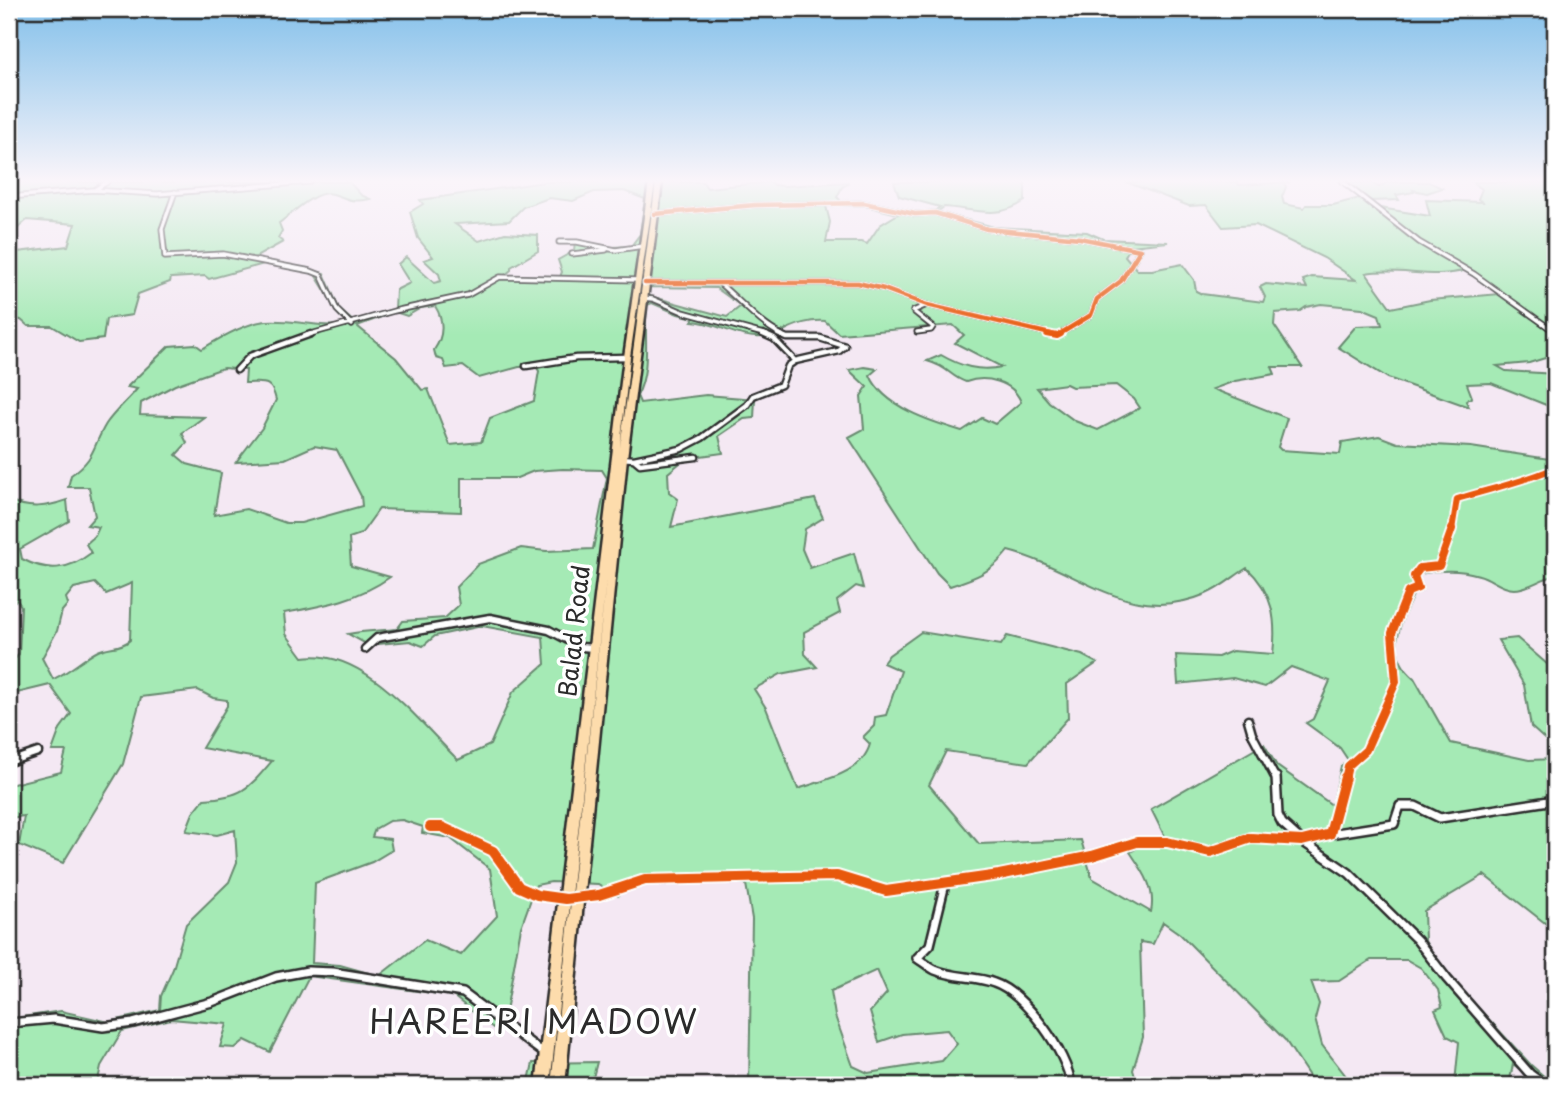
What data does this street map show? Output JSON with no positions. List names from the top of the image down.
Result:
{
  "streets": {
    "highway": ["Balad Road"]
  },
  "districts": ["HAREERI MADOW"]
}
